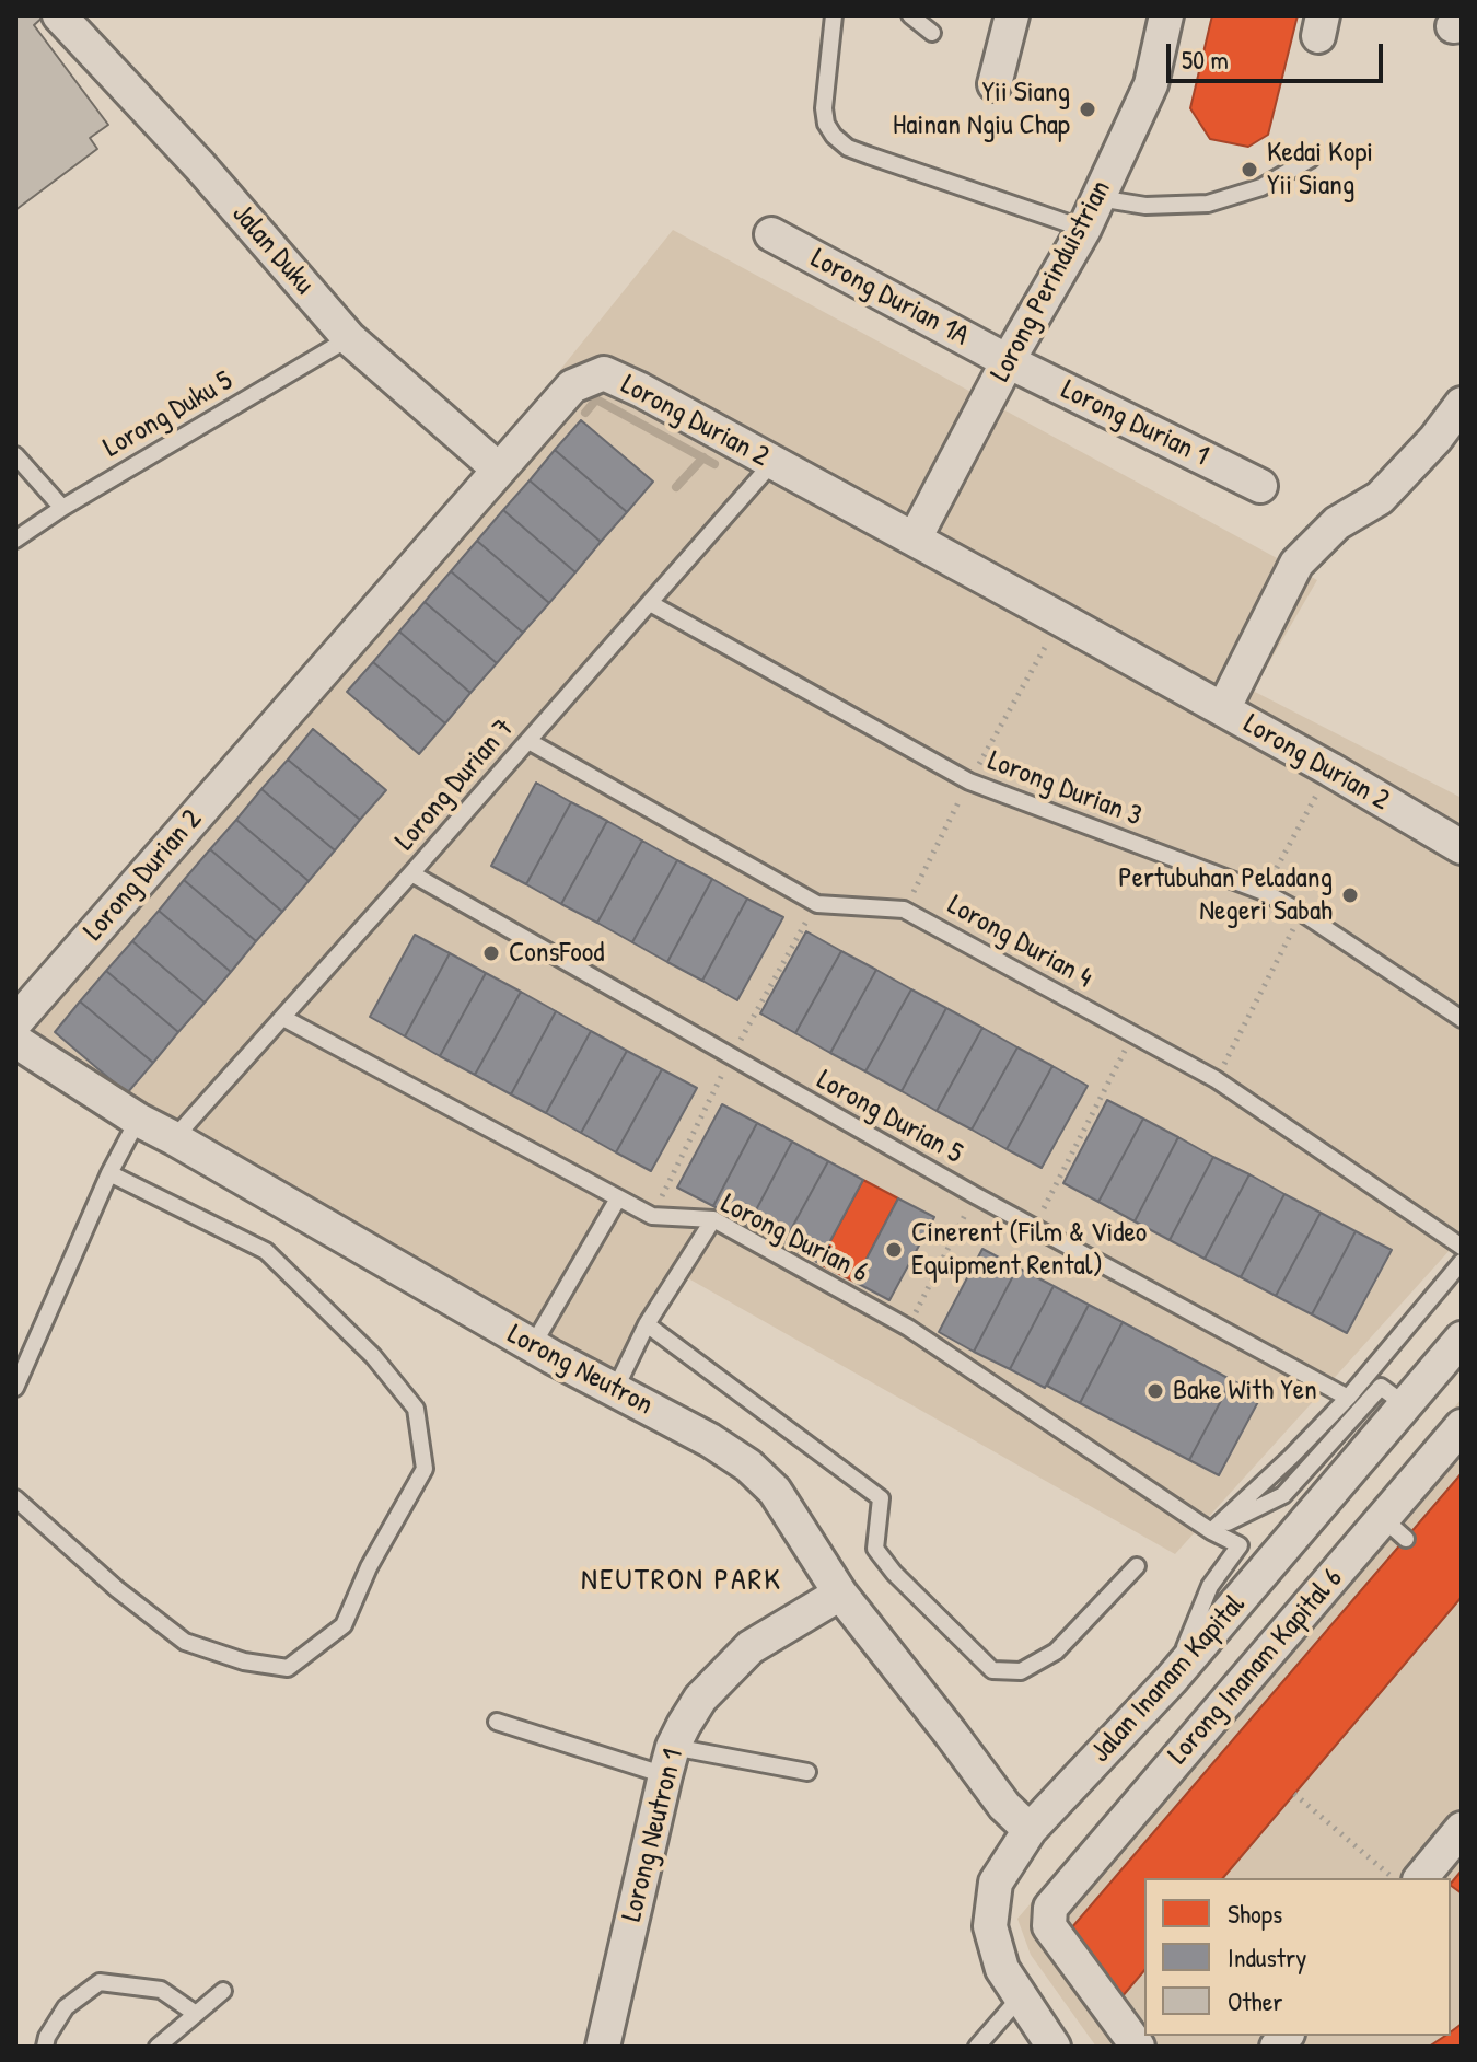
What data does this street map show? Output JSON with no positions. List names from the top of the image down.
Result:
{
  "streets": {
    "street": [
      "Jalan Duku",
      "Lorong Perinduistrian",
      "Lorong Durian 1A",
      "Lorong Durian 2",
      "Lorong Durian 1",
      "Lorong Neutron",
      "Lorong Inanam Kapital 6",
      "Jalan Inanam Kapital",
      "Lorong Neutron 1"
    ],
    "lane": [
      "Lorong Duku 5",
      "Lorong Durian 7",
      "Lorong Durian 3",
      "Lorong Durian 4",
      "Lorong Durian 5",
      "Lorong Durian 6"
    ]
  },
  "crossings": [
    ["Jalan Duku", "Lorong Duku 5"],
    ["Jalan Duku", "Lorong Durian 2"],
    ["Lorong Perinduistrian", "Lorong Durian 1A"],
    ["Lorong Perinduistrian", "Lorong Durian 2"],
    ["Lorong Perinduistrian", "Lorong Durian 1"],
    ["Lorong Durian 1A", "Lorong Durian 1"],
    ["Lorong Durian 2", "Lorong Durian 7"],
    ["Lorong Durian 7", "Lorong Durian 3"],
    ["Lorong Durian 7", "Lorong Durian 4"],
    ["Lorong Durian 7", "Lorong Durian 5"],
    ["Lorong Durian 7", "Lorong Durian 6"],
    ["Lorong Durian 7", "Lorong Neutron"],
    ["Lorong Durian 6", "Jalan Inanam Kapital"],
    ["Lorong Neutron", "Jalan Inanam Kapital"],
    ["Lorong Neutron", "Lorong Neutron 1"]
  ],
  "districts": ["NEUTRON PARK"],
  "places": [
    "Yii Siang Hainan Ngiu Chap",
    "Kedai Kopi Yii Siang",
    "Pertubuhan Peladang Negeri Sabah",
    "ConsFood",
    "Cinerent (Film & Video Equipment Rental)",
    "Bake With Yen"
  ],
  "legend": ["Shops", "Industry", "Other"],
  "scale_bar": "50 m"
}
